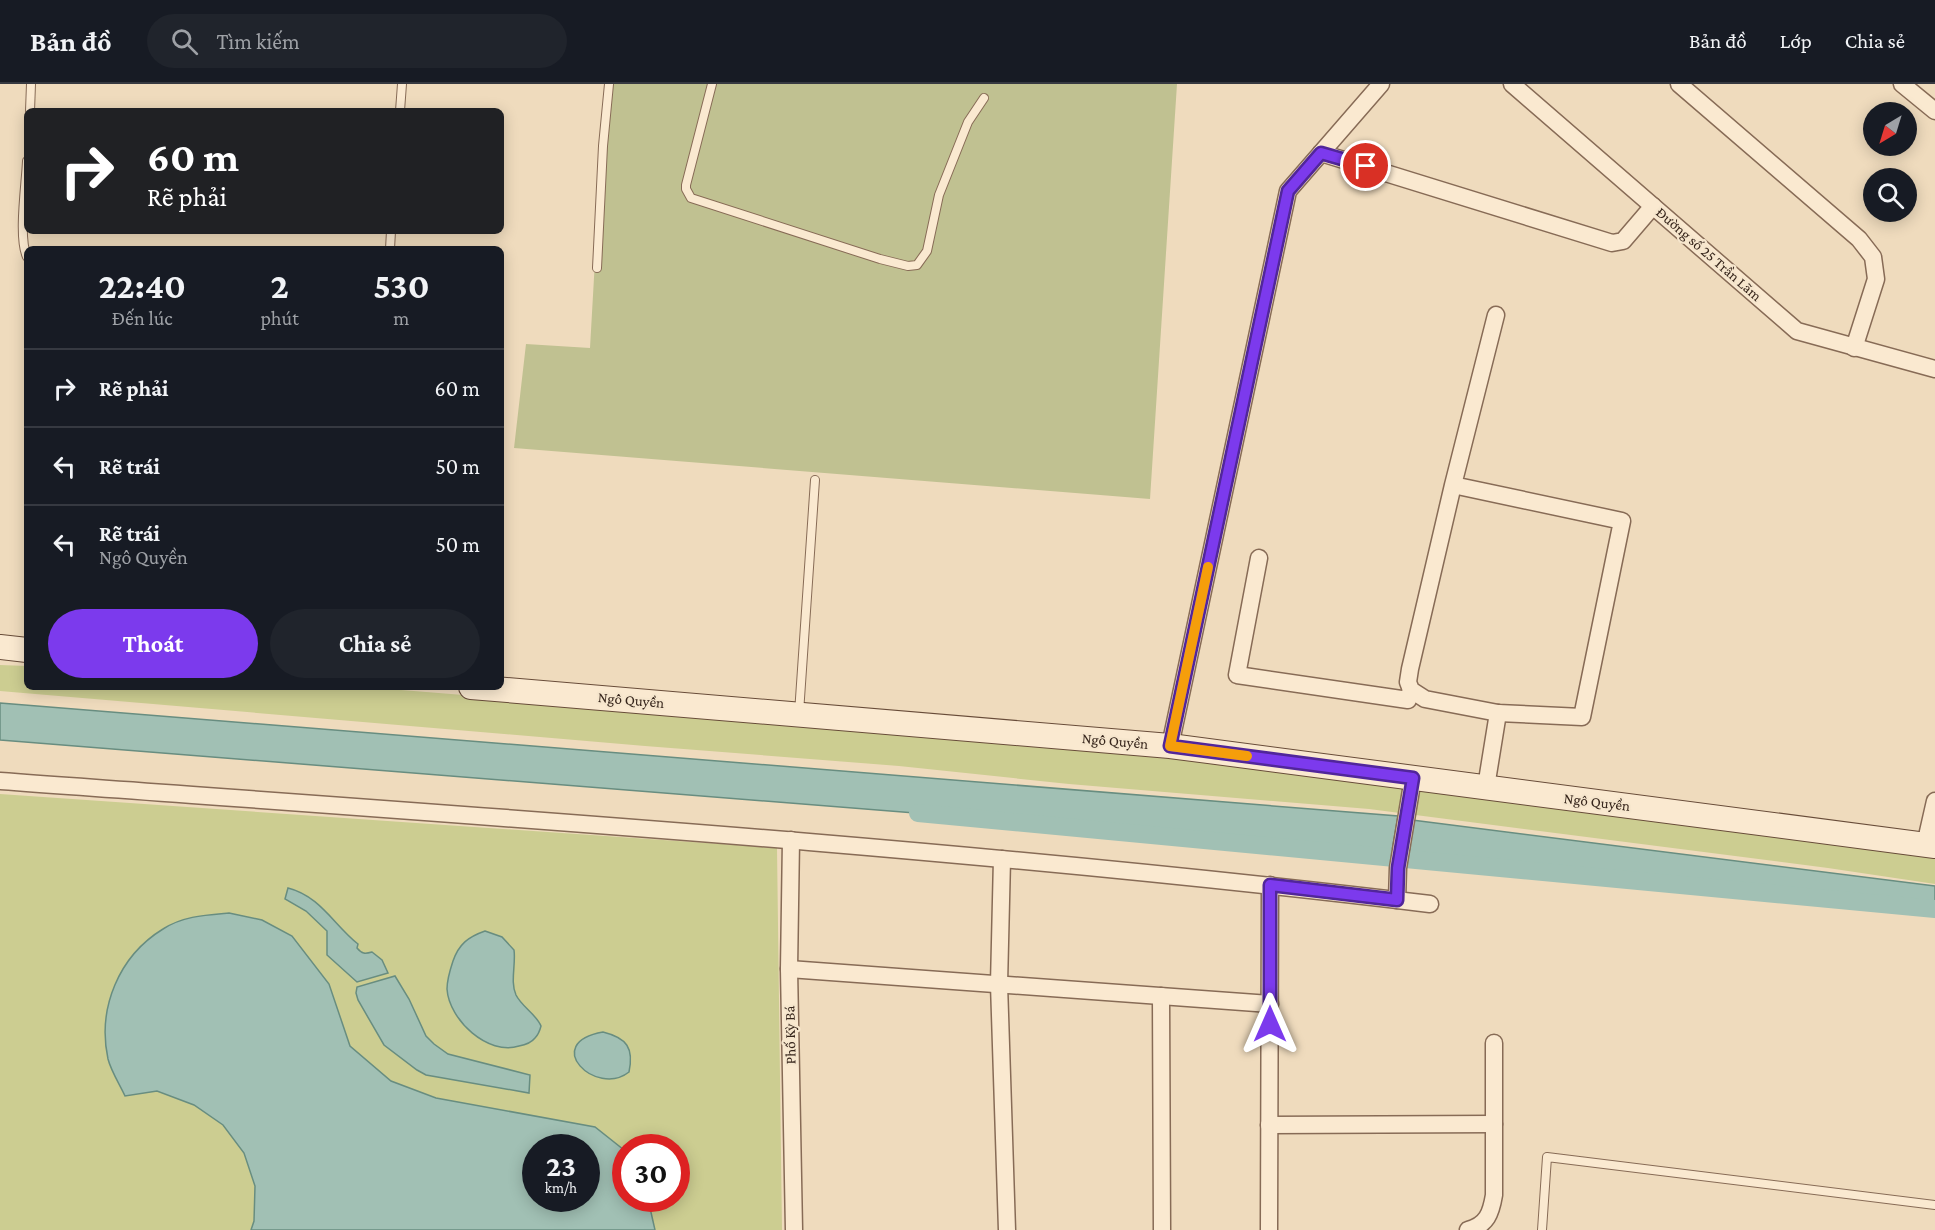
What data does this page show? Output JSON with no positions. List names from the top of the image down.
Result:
{
  "streets": {
    "street": ["Đường số 25 Trần Lãm", "Ngô Quyền", "Phố Kỳ Bá"]
  },
  "north": "bottom left",
  "page": {
    "header": "Bản đồ",
    "search": "Tìm kiếm",
    "nav": ["Bản đồ", "Lớp", "Chia sẻ"],
    "turn": ["60 m", "Rẽ phải"],
    "eta": [
      "22:40",
      "Đến lúc",
      "2",
      "phút",
      "530",
      "m"
    ],
    "list": [
      {
        "name": "Rẽ phải",
        "value": "60 m"
      },
      {
        "name": "Rẽ trái",
        "value": "50 m"
      },
      {
        "name": "Rẽ trái",
        "note": "Ngô Quyền",
        "value": "50 m"
      }
    ],
    "buttons": ["Thoát", "Chia sẻ"],
    "speed": "23 km/h",
    "limit": "30"
  }
}
